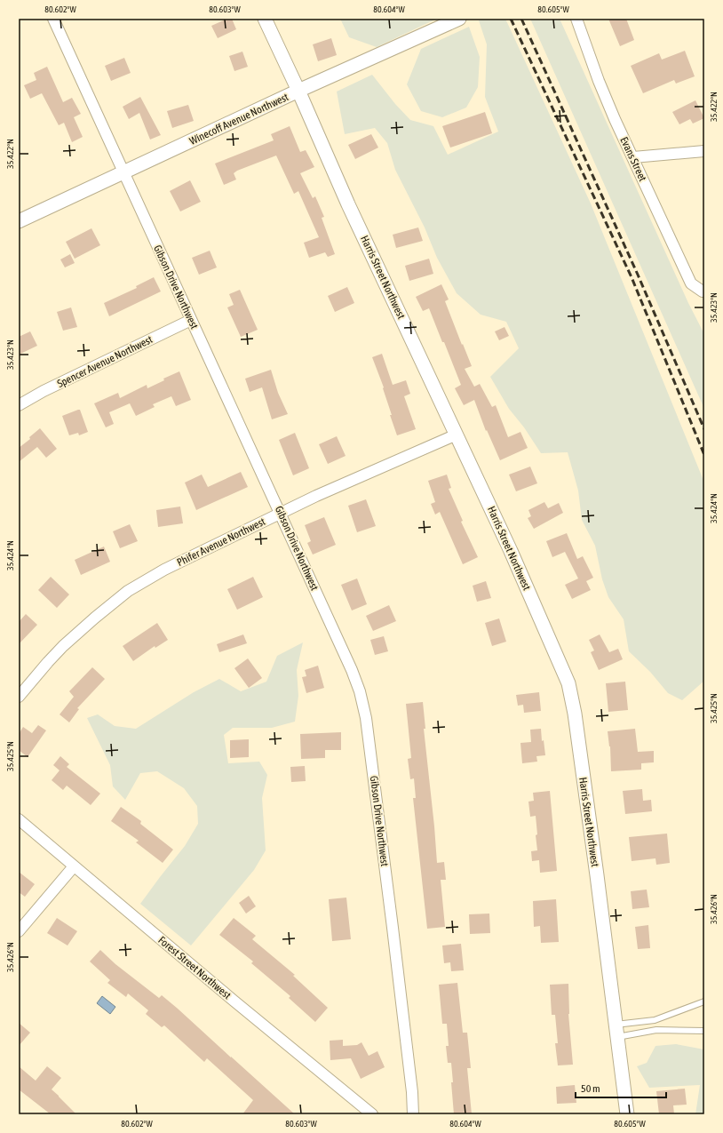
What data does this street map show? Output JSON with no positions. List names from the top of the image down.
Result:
{
  "streets": {
    "street": [
      "Winecoff Avenue Northwest",
      "Evans Street",
      "Harris Street Northwest",
      "Gibson Drive Northwest",
      "Spencer Avenue Northwest",
      "Phifer Avenue Northwest",
      "Forest Street Northwest"
    ]
  },
  "crossings": [
    ["Winecoff Avenue Northwest", "Harris Street Northwest"],
    ["Winecoff Avenue Northwest", "Gibson Drive Northwest"],
    ["Harris Street Northwest", "Phifer Avenue Northwest"],
    ["Gibson Drive Northwest", "Spencer Avenue Northwest"],
    ["Gibson Drive Northwest", "Phifer Avenue Northwest"]
  ],
  "scale_bar": "50 m",
  "coordinates": [
    "80.602°W",
    "80.603°W",
    "80.604°W",
    "80.605°W",
    "35.422°N",
    "35.423°N",
    "35.424°N",
    "35.425°N",
    "35.426°N"
  ]
}
